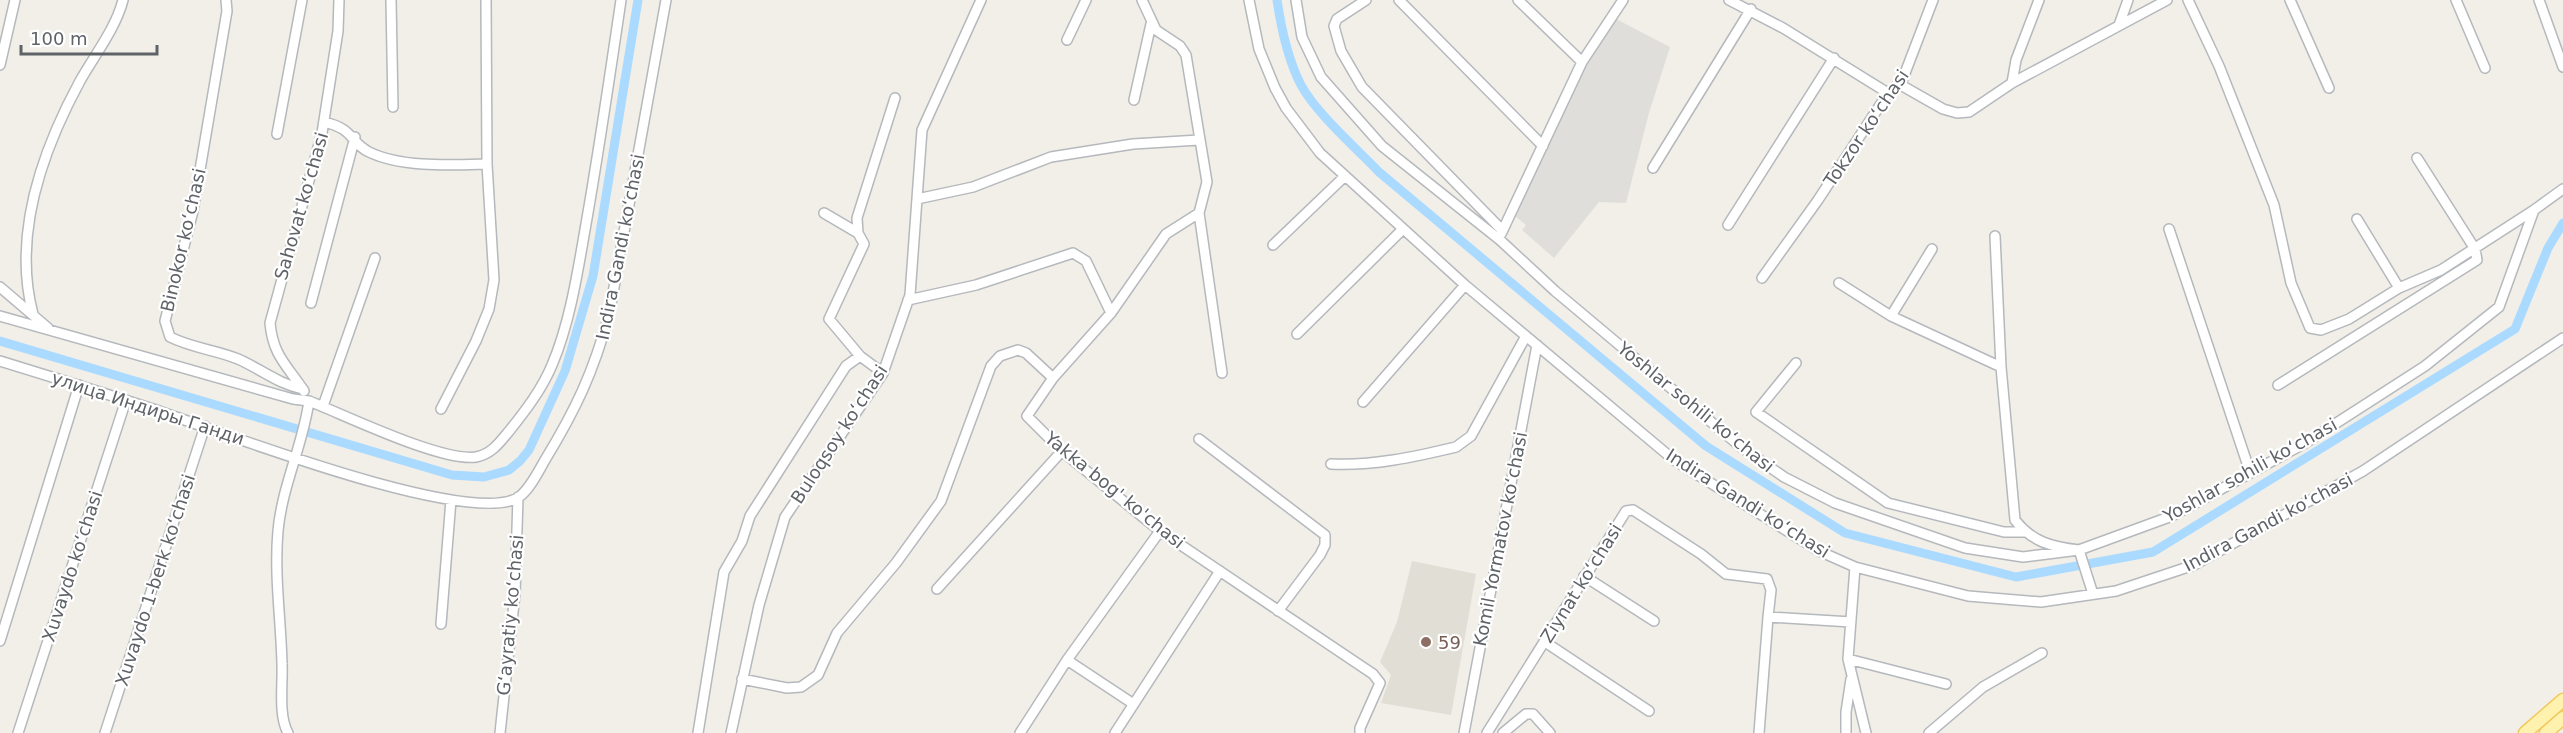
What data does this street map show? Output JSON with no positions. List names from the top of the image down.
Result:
{
  "streets": {
    "street": [
      "Tokzor koʻchasi",
      "Sahovat koʻchasi",
      "Binokor koʻchasi",
      "Indira Gandi koʻchasi",
      "Yoshlar sohili koʻchasi",
      "улица Индиры Ганди",
      "Buloqsoy koʻchasi",
      "Yakka bog' ko'chasi",
      "Komil Yormatov koʻchasi",
      "Xuvaydo koʻchasi",
      "Xuvaydo 1-berk koʻchasi",
      "Ziynat koʻchasi",
      "Gʻayratiy koʻchasi"
    ]
  },
  "crossings": [
    ["Sahovat koʻchasi", "Binokor koʻchasi"],
    ["Indira Gandi koʻchasi", "Komil Yormatov koʻchasi"],
    ["Indira Gandi koʻchasi", "Gʻayratiy koʻchasi"],
    ["улица Индиры Ганди", "Xuvaydo koʻchasi"],
    ["улица Индиры Ганди", "Xuvaydo 1-berk koʻchasi"]
  ],
  "places": ["59"],
  "scale_bar": "100 m"
}
